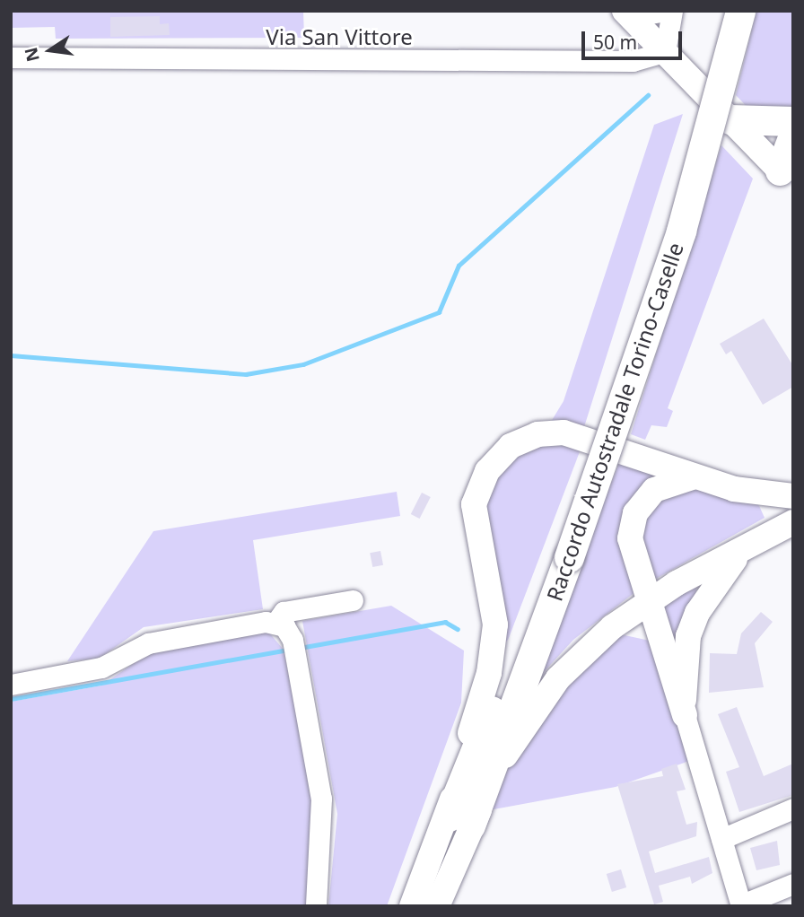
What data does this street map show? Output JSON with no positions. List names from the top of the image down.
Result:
{
  "streets": {
    "highway": ["Raccordo Autostradale Torino-Caselle"],
    "street": ["Via San Vittore"]
  },
  "scale_bar": "50 m",
  "north": "left"
}
